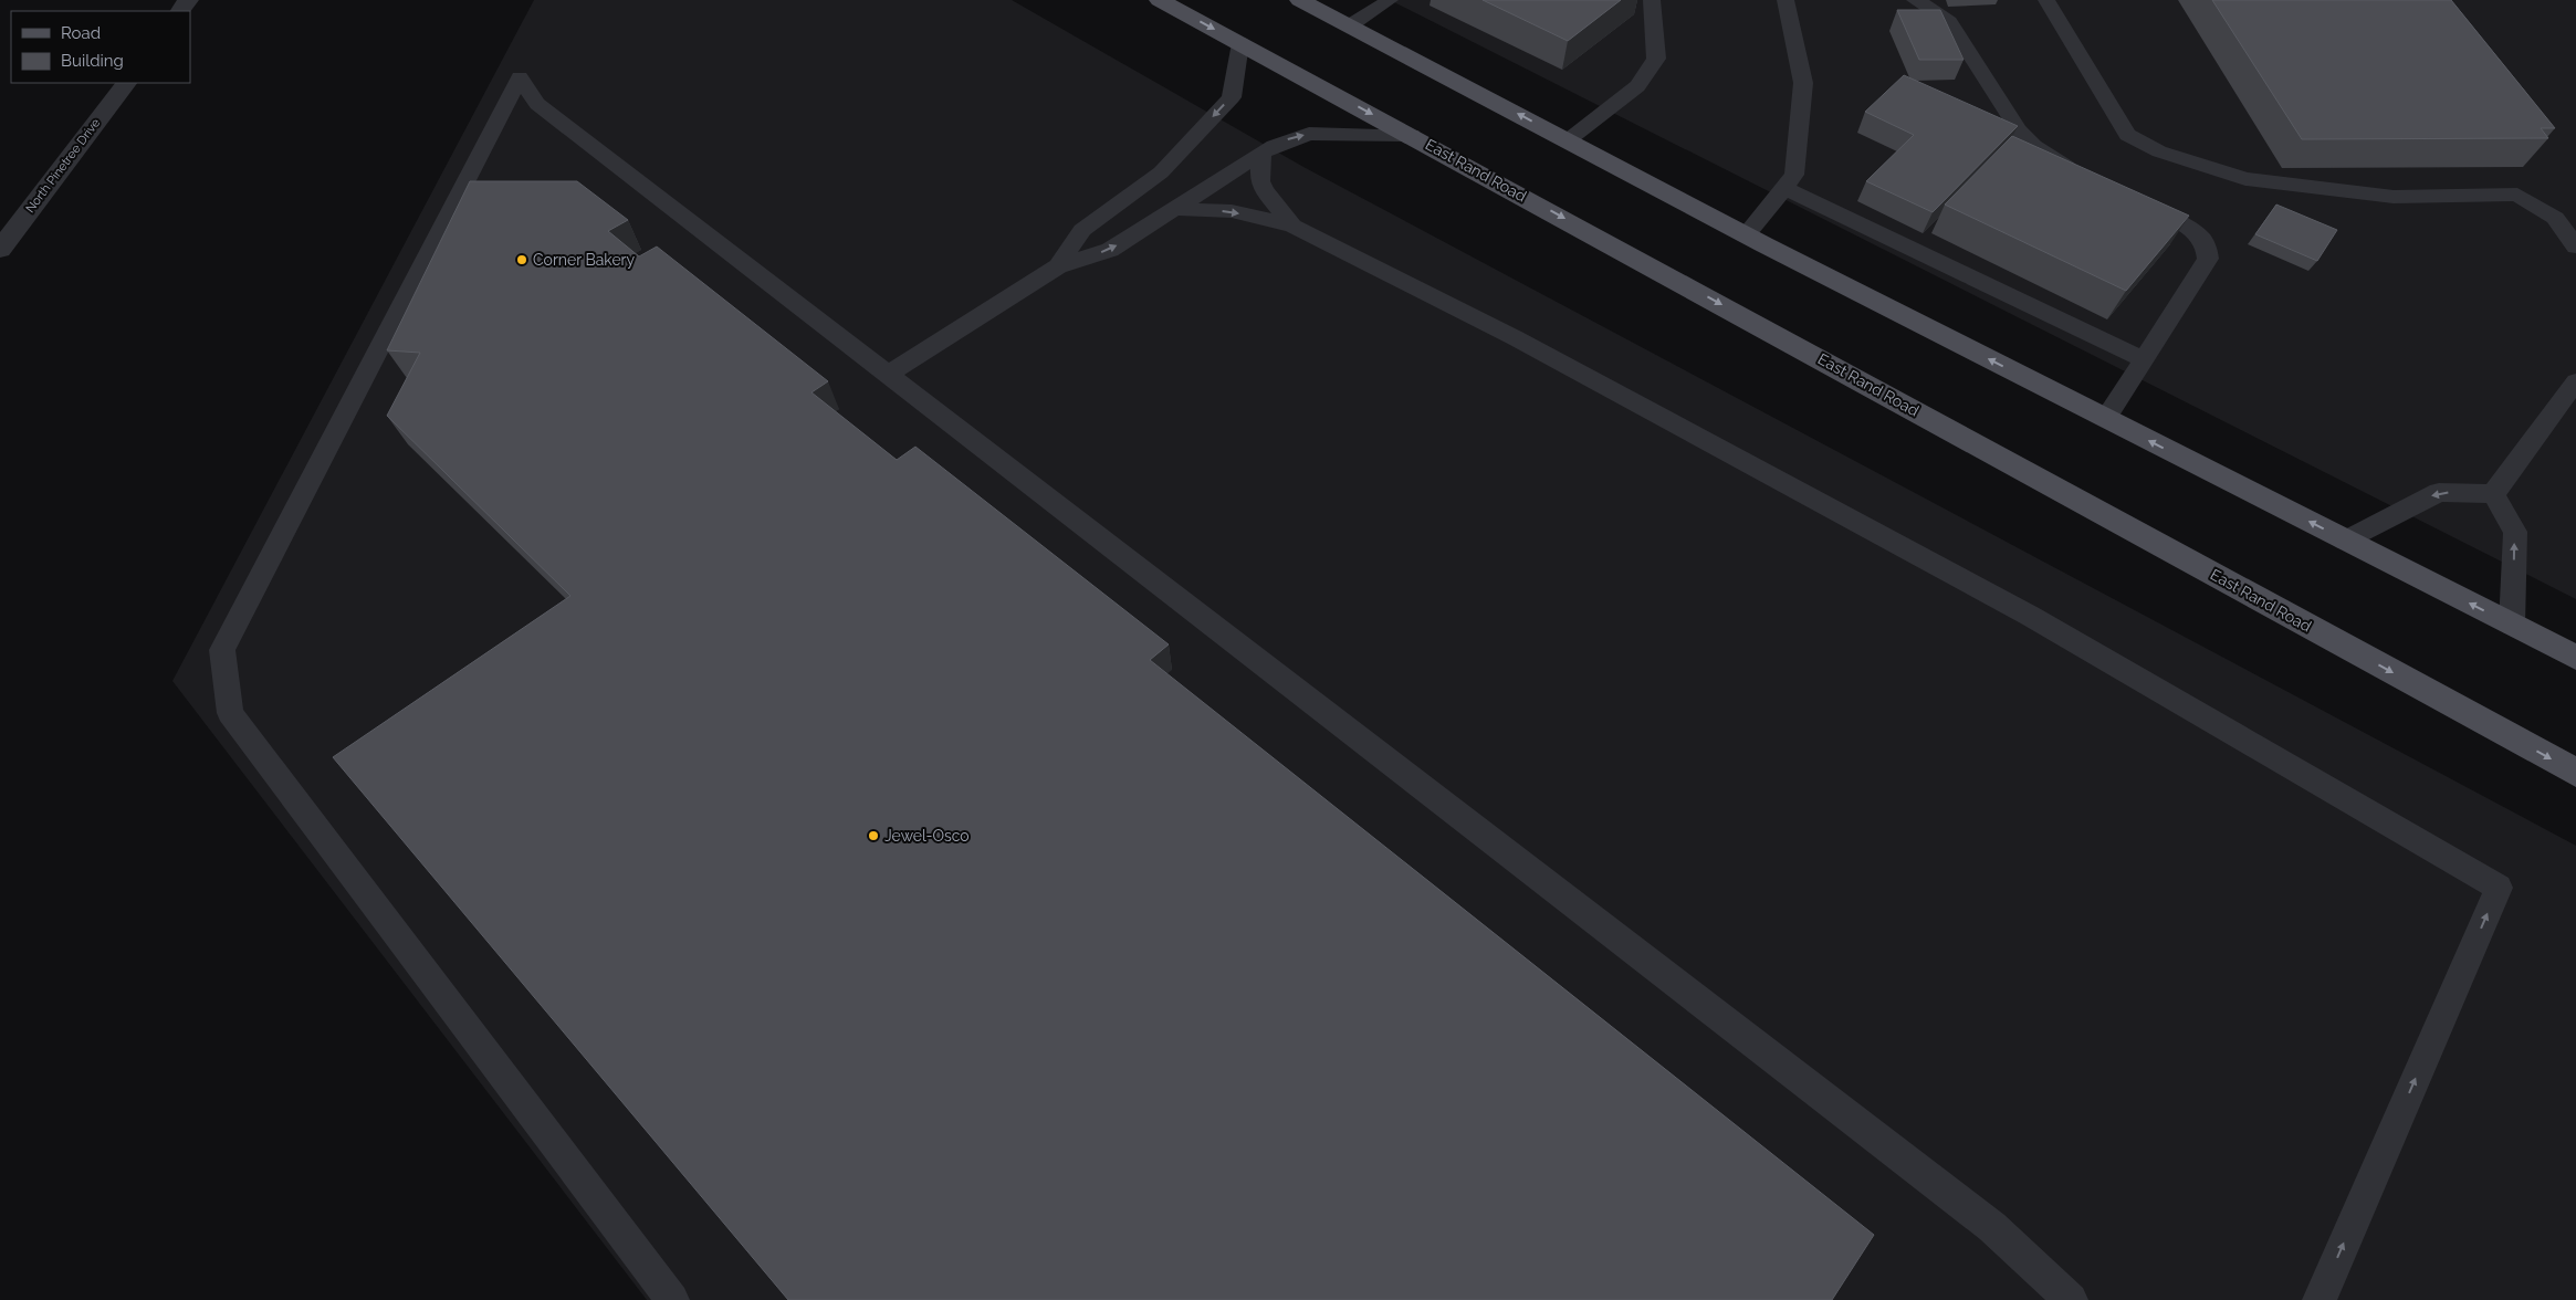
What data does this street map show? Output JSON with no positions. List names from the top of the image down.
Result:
{
  "streets": {
    "main road": ["East Rand Road"],
    "street": ["North Pinetree Drive"]
  },
  "places": ["Corner Bakery", "Jewel-Osco"],
  "legend": ["Road", "Building"]
}
